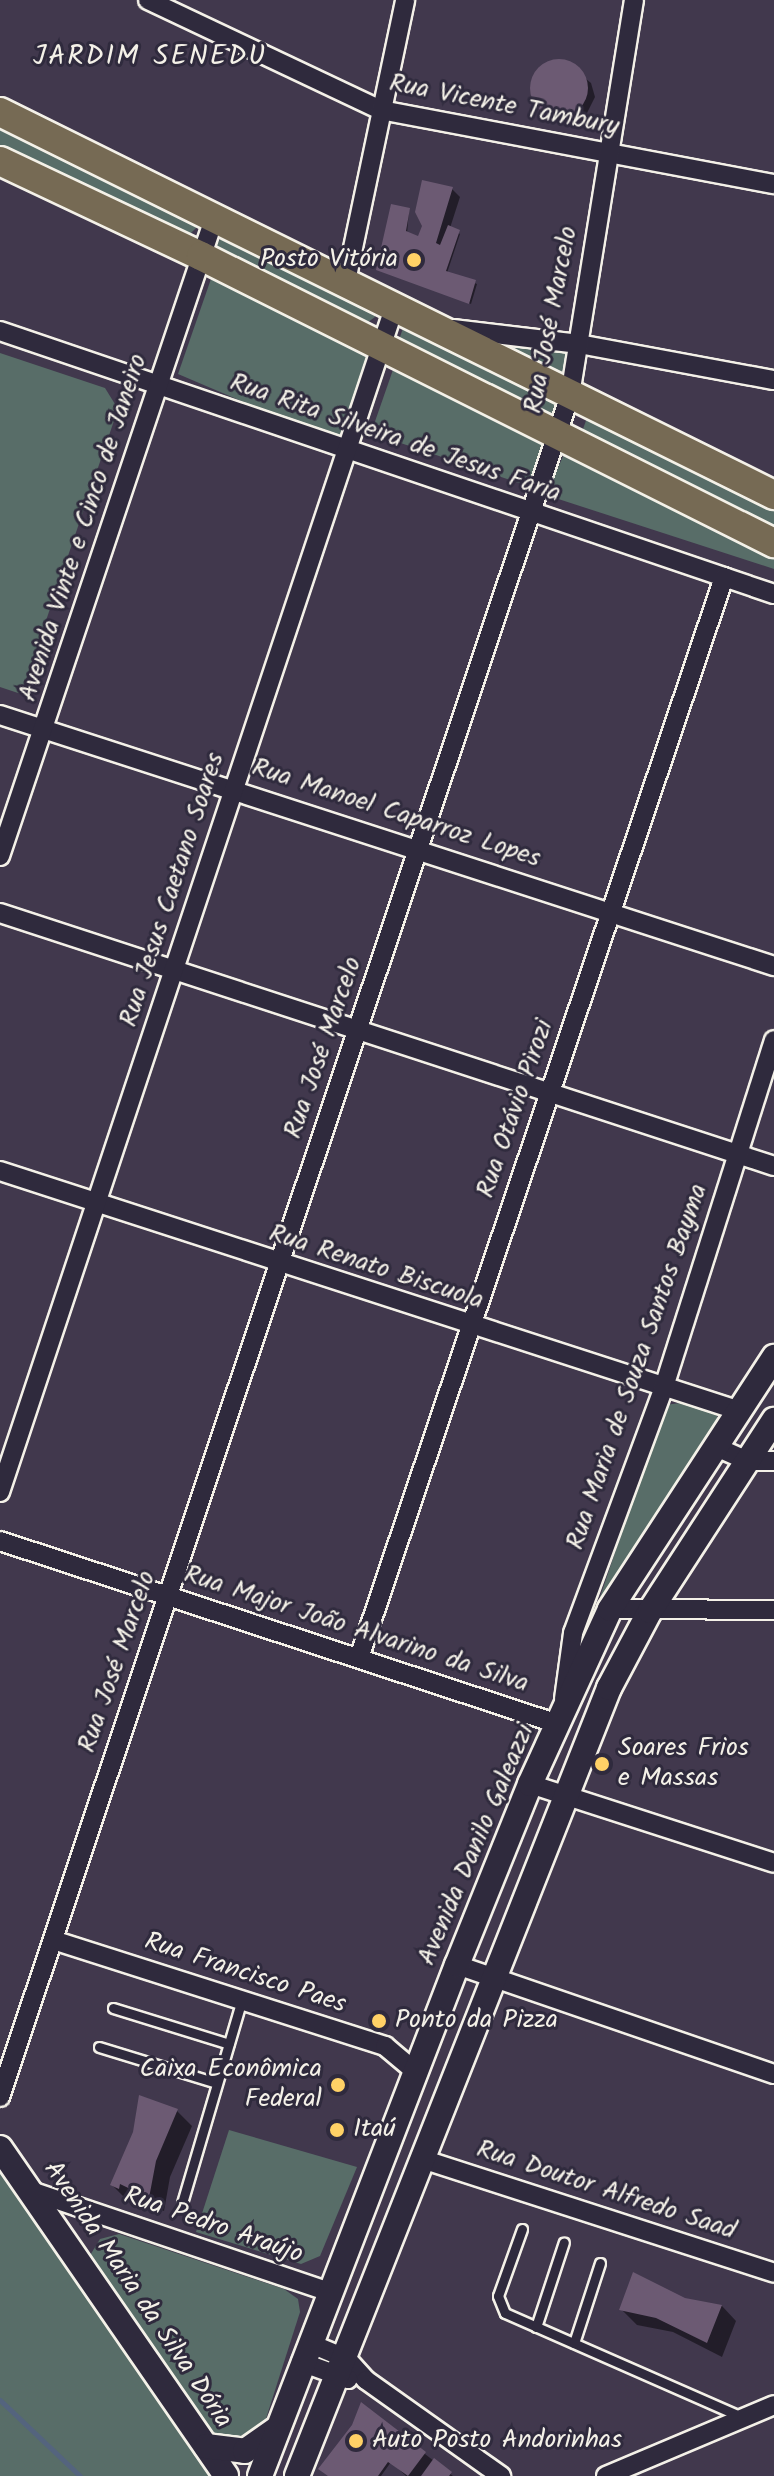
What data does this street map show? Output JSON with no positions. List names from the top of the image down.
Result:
{
  "streets": {
    "main road": ["Avenida Danilo Galeazzi", "Avenida Maria da Silva Dória"],
    "street": [
      "Rua Vicente Tambury",
      "Rua José Marcelo",
      "Rua Rita Silveira de Jesus Faria",
      "Avenida Vinte e Cinco de Janeiro",
      "Rua Manoel Caparroz Lopes",
      "Rua Jesus Caetano Soares",
      "Rua Otávio Pirozi",
      "Rua Renato Biscuola",
      "Rua Maria de Souza Santos Bayma",
      "Rua Major João Alvarino da Silva",
      "Rua Francisco Paes",
      "Rua Doutor Alfredo Saad",
      "Rua Pedro Araújo"
    ]
  },
  "crossings": [
    ["Rua Vicente Tambury", "Rua José Marcelo"],
    ["Rua José Marcelo", "Rua Rita Silveira de Jesus Faria"],
    ["Rua José Marcelo", "Rua Manoel Caparroz Lopes"],
    ["Rua José Marcelo", "Rua Renato Biscuola"],
    ["Rua José Marcelo", "Rua Major João Alvarino da Silva"],
    ["Rua José Marcelo", "Rua Francisco Paes"],
    ["Rua Rita Silveira de Jesus Faria", "Avenida Vinte e Cinco de Janeiro"],
    ["Rua Rita Silveira de Jesus Faria", "Rua Jesus Caetano Soares"],
    ["Rua Rita Silveira de Jesus Faria", "Rua Otávio Pirozi"],
    ["Avenida Vinte e Cinco de Janeiro", "Rua Manoel Caparroz Lopes"],
    ["Rua Manoel Caparroz Lopes", "Rua Jesus Caetano Soares"],
    ["Rua Manoel Caparroz Lopes", "Rua Otávio Pirozi"],
    ["Rua Jesus Caetano Soares", "Rua Renato Biscuola"],
    ["Rua Otávio Pirozi", "Rua Renato Biscuola"],
    ["Rua Otávio Pirozi", "Rua Major João Alvarino da Silva"],
    ["Rua Renato Biscuola", "Rua Maria de Souza Santos Bayma"],
    ["Rua Renato Biscuola", "Avenida Danilo Galeazzi"],
    ["Rua Maria de Souza Santos Bayma", "Rua Major João Alvarino da Silva"],
    ["Rua Maria de Souza Santos Bayma", "Avenida Danilo Galeazzi"],
    ["Rua Major João Alvarino da Silva", "Avenida Danilo Galeazzi"],
    ["Avenida Danilo Galeazzi", "Rua Francisco Paes"],
    ["Avenida Danilo Galeazzi", "Rua Pedro Araújo"],
    ["Rua Pedro Araújo", "Avenida Maria da Silva Dória"]
  ],
  "districts": ["JARDIM SENEDU"],
  "places": [
    "Posto Vitória",
    "Soares Frios e Massas",
    "Ponto da Pizza",
    "Caixa Econômica Federal",
    "Itaú",
    "Auto Posto Andorinhas"
  ]
}
